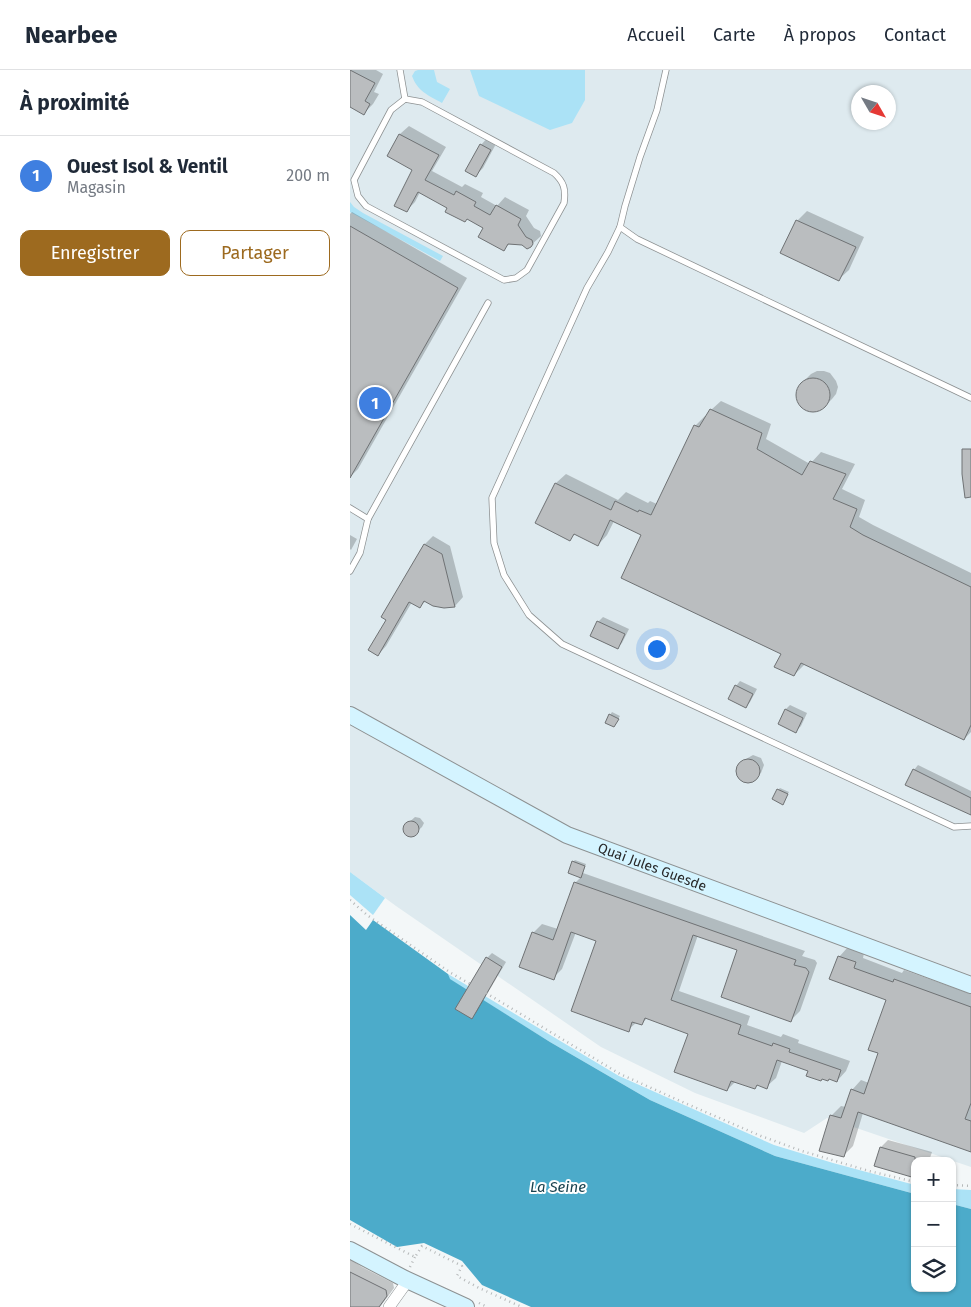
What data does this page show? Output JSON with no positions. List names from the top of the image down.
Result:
{
  "streets": {
    "main road": ["Quai Jules Guesde"]
  },
  "water": ["La Seine"],
  "north": "bottom right",
  "page": {
    "header": "Nearbee",
    "nav": [
      "Accueil",
      "Carte",
      "À propos",
      "Contact"
    ],
    "heading": "À proximité",
    "list": [
      {
        "mark": "1",
        "name": "Ouest Isol & Ventil",
        "note": "Magasin",
        "value": "200 m"
      }
    ],
    "buttons": ["Enregistrer", "Partager"],
    "pins": "1",
    "map_buttons": ["+", "−"]
  }
}
